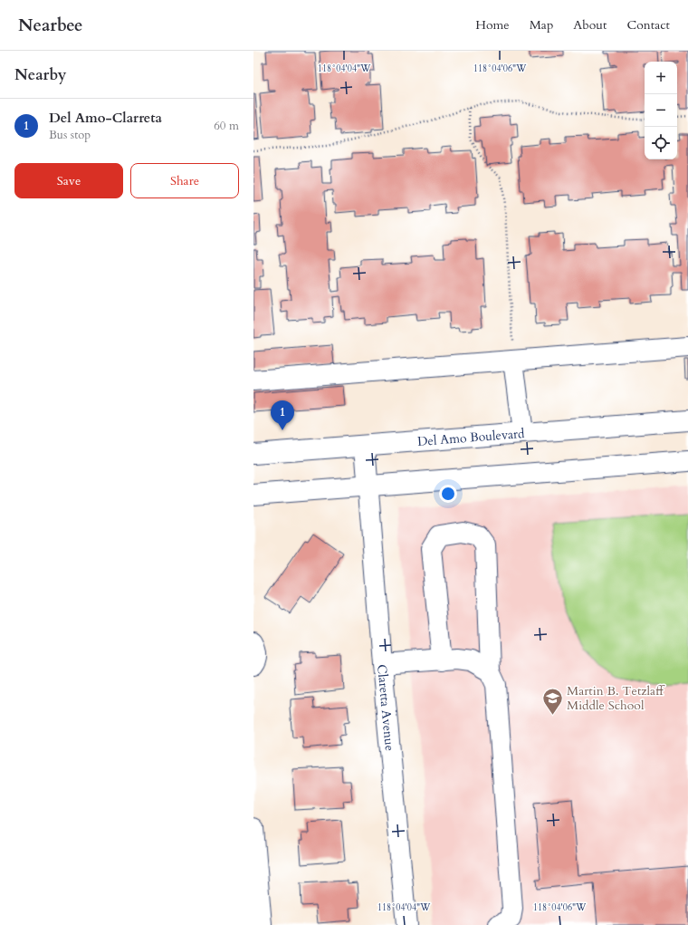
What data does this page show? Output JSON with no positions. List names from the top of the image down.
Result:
{
  "streets": {
    "main road": ["Del Amo Boulevard", "Claretta Avenue"]
  },
  "crossings": [
    ["Del Amo Boulevard", "Claretta Avenue"]
  ],
  "places": {
    "school or university": ["Martin B. Tetzlaff Middle School"]
  },
  "page": {
    "header": "Nearbee",
    "nav": [
      "Home",
      "Map",
      "About",
      "Contact"
    ],
    "heading": "Nearby",
    "map_buttons": ["+", "−"],
    "list": [
      {
        "mark": "1",
        "name": "Del Amo-Clarreta",
        "note": "Bus stop",
        "value": "60 m"
      }
    ],
    "buttons": ["Save", "Share"],
    "pins": "1"
  },
  "coordinates": ["118°04'04\"W", "118°04'06\"W"]
}
